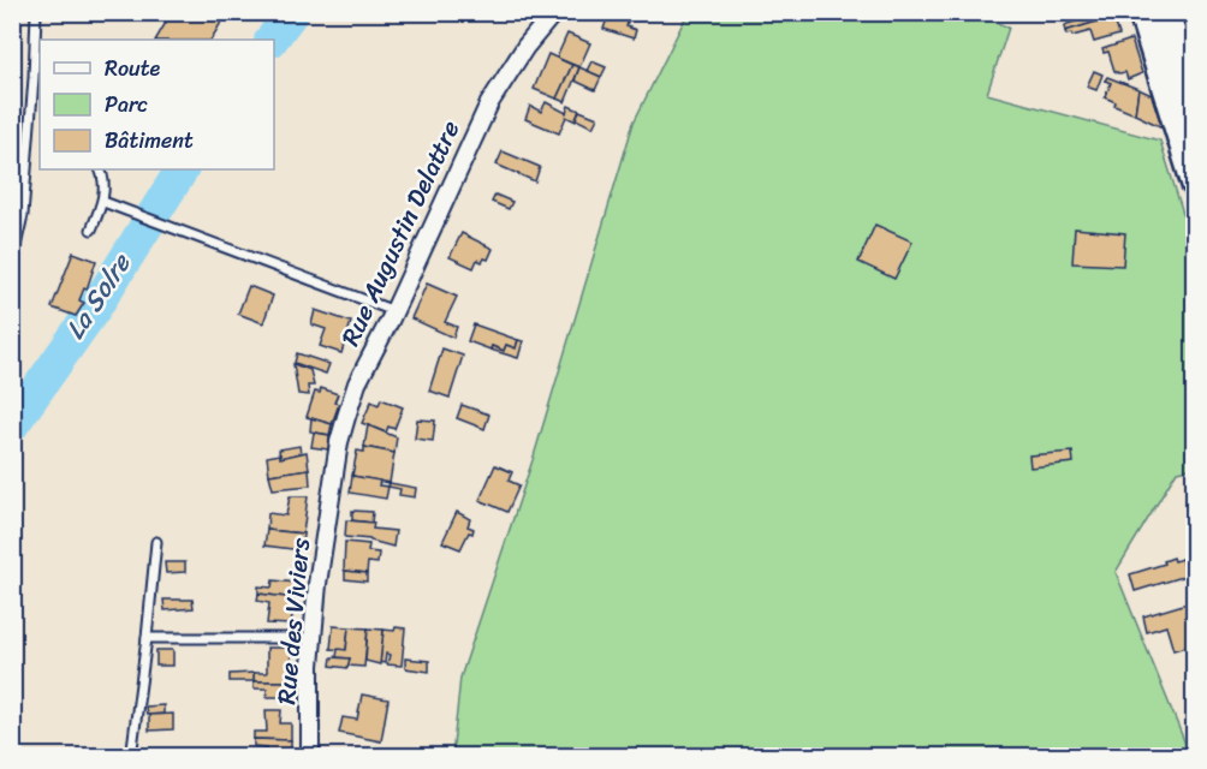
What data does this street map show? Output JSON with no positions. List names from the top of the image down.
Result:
{
  "streets": {
    "street": ["Rue Augustin Delattre", "Rue des Viviers"]
  },
  "crossings": [
    ["Rue Augustin Delattre", "Rue des Viviers"]
  ],
  "water": ["La Solre"],
  "legend": ["Route", "Parc", "Bâtiment"]
}
